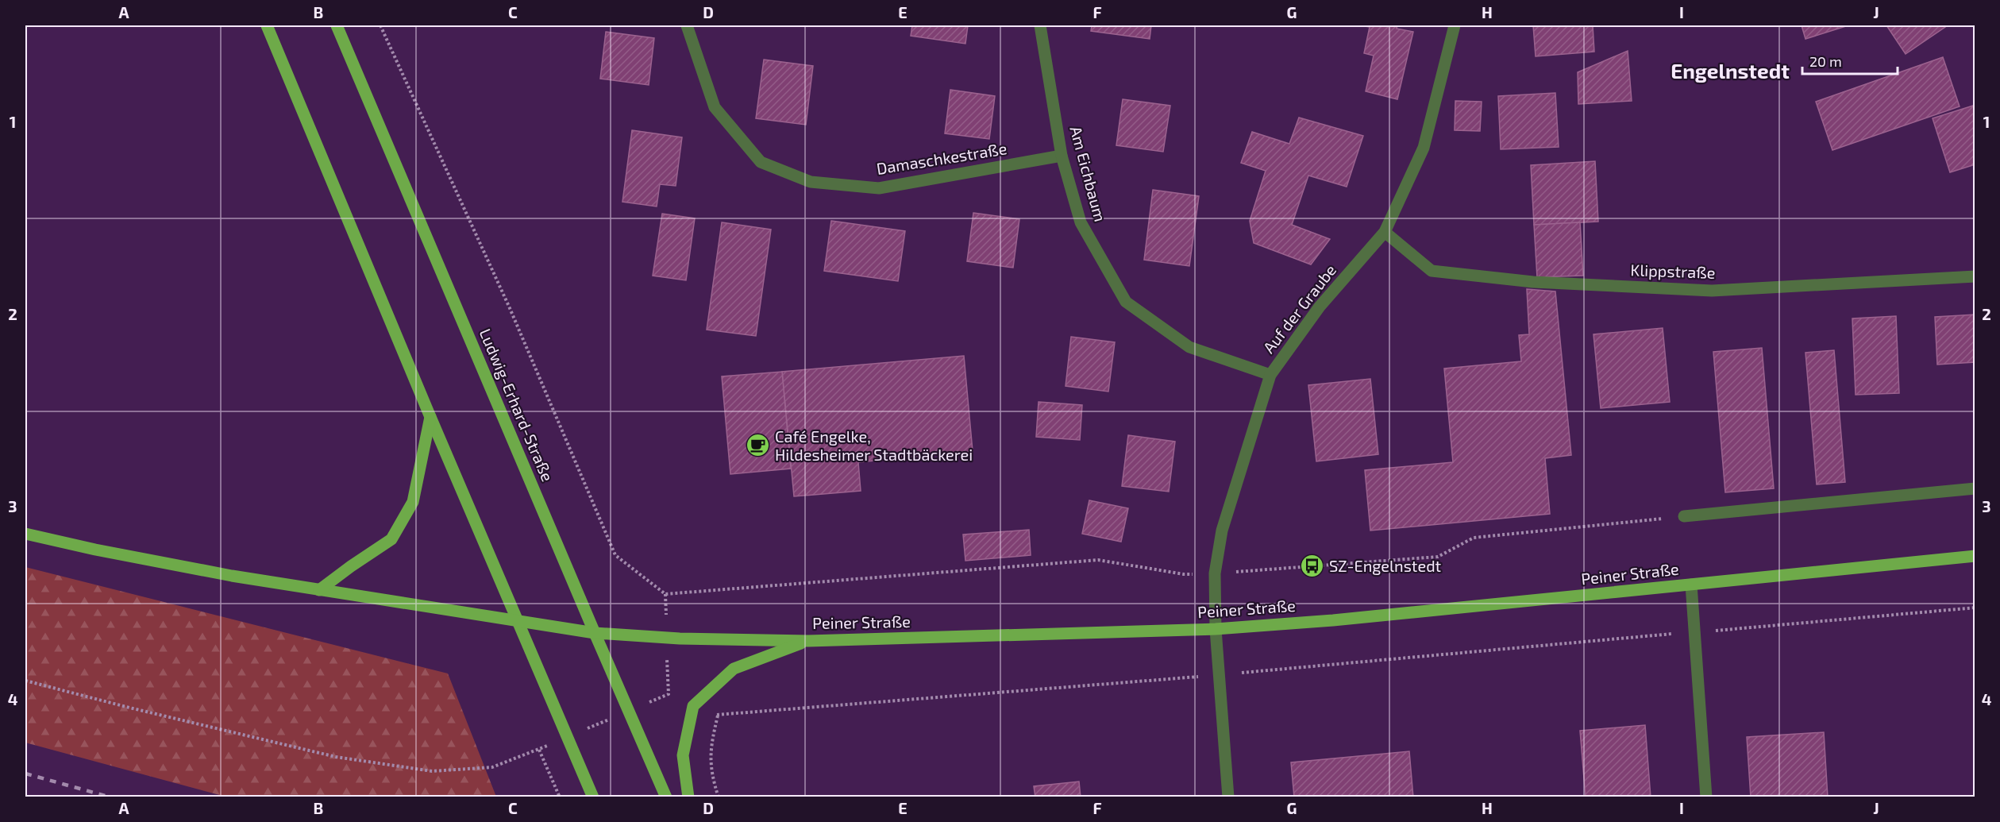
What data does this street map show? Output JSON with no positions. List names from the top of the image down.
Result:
{
  "streets": {
    "main road": ["Ludwig-Erhard-Straße", "Peiner Straße"],
    "street": [
      "Damaschkestraße",
      "Am Eichbaum",
      "Klippstraße",
      "Auf der Graube"
    ]
  },
  "crossings": [
    ["Damaschkestraße", "Am Eichbaum"],
    ["Am Eichbaum", "Auf der Graube"],
    ["Klippstraße", "Auf der Graube"],
    ["Auf der Graube", "Peiner Straße"],
    ["Ludwig-Erhard-Straße", "Peiner Straße"]
  ],
  "districts": ["Engelnstedt"],
  "places": {
    "cafe": ["Café Engelke, Hildesheimer Stadtbäckerei"],
    "bus stop": ["SZ-Engelnstedt"]
  },
  "scale_bar": "20 m",
  "grid": {
    "columns": [
      "A",
      "B",
      "C",
      "D",
      "E",
      "F",
      "G",
      "H",
      "I",
      "J"
    ],
    "rows": [
      "1",
      "2",
      "3",
      "4"
    ]
  }
}
